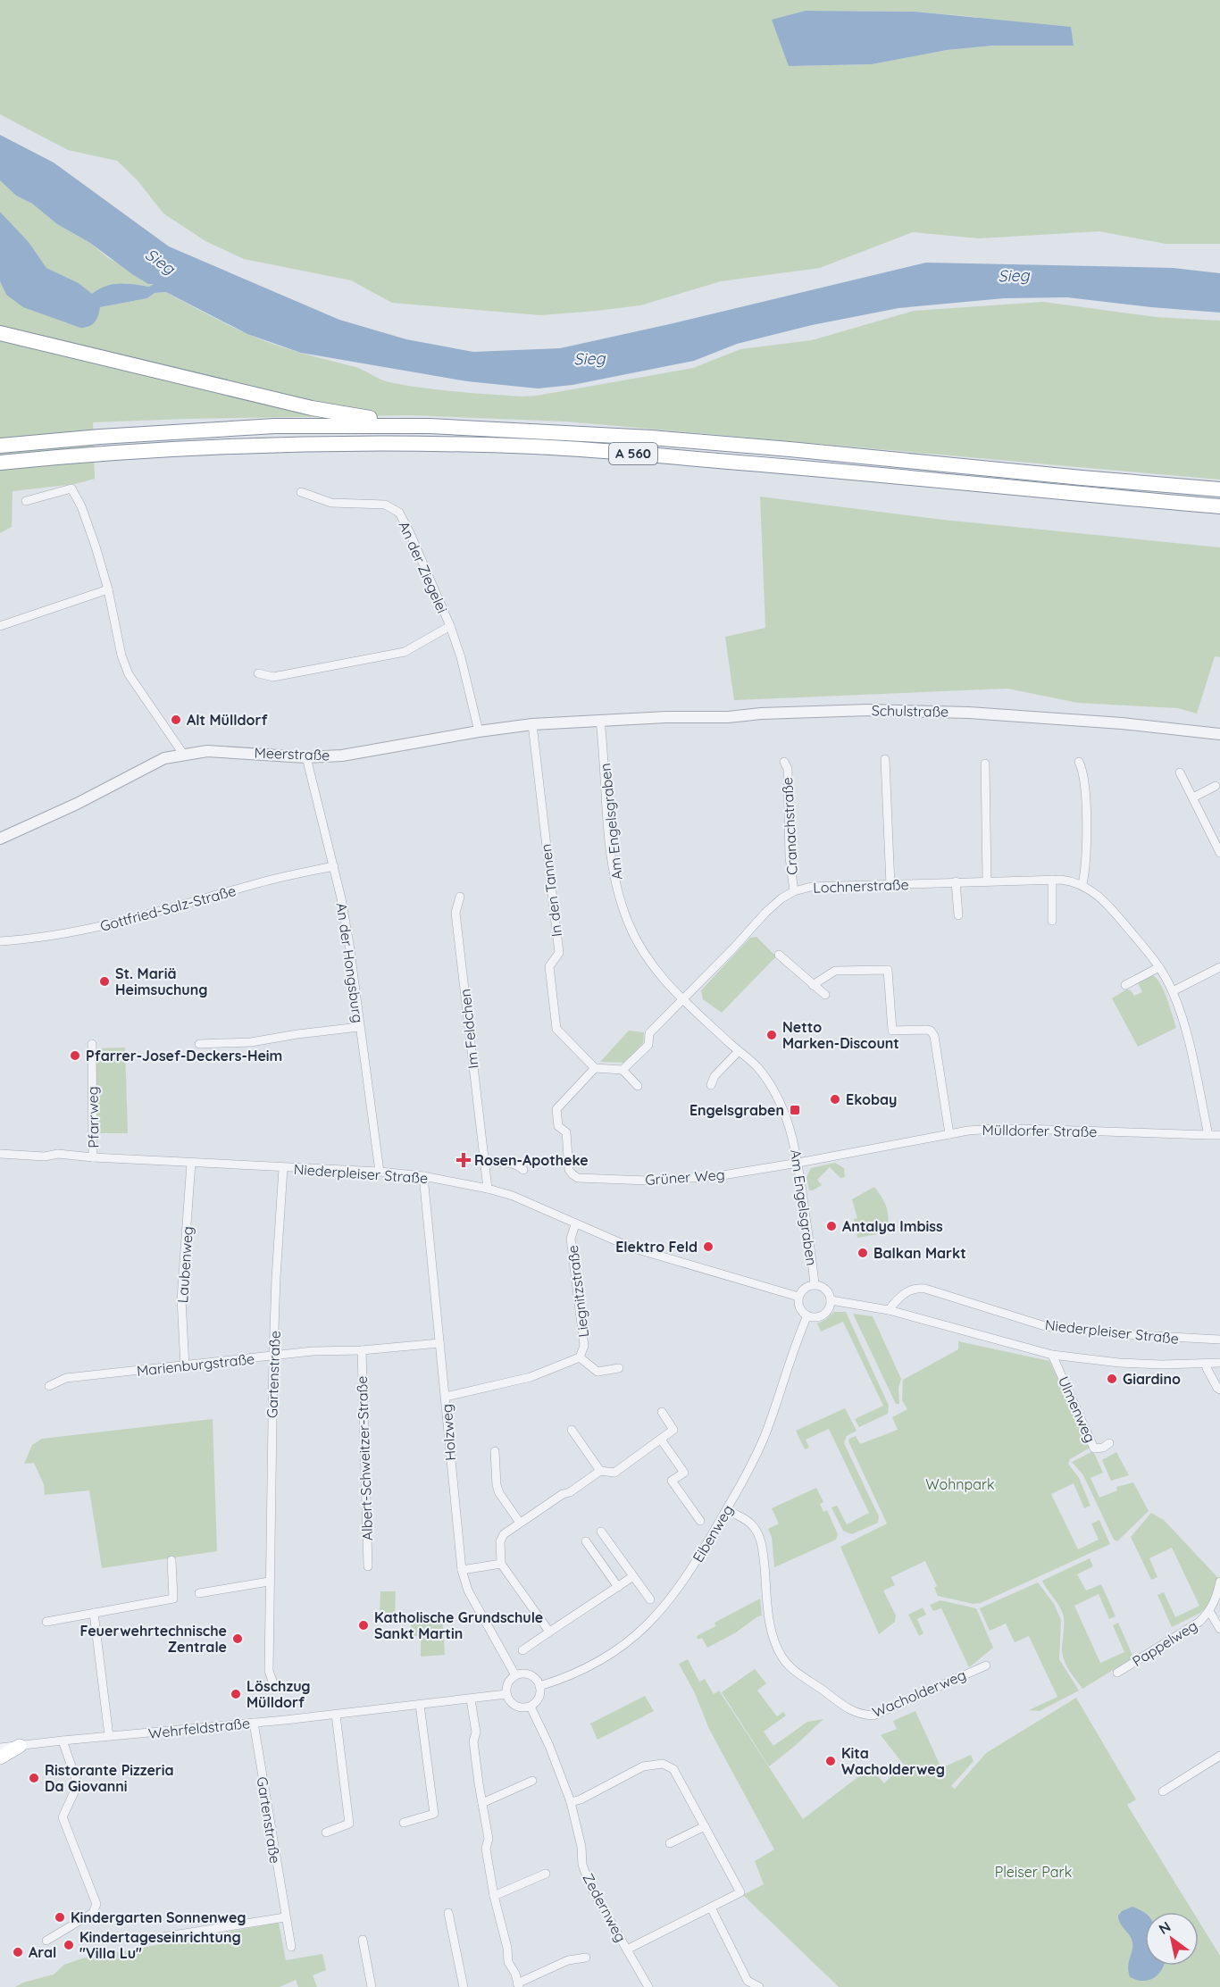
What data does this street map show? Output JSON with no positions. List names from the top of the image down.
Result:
{
  "streets": {
    "highway": ["A 560"],
    "street": [
      "An der Ziegelei",
      "Schulstraße",
      "Meerstraße",
      "Am Engelsgraben",
      "Cranachstraße",
      "Lochnerstraße",
      "In den Tannen",
      "Gottfried-Salz-Straße",
      "An der Hongsburg",
      "Im Feldchen",
      "Pfarrweg",
      "Mülldorfer Straße",
      "Niederpleiser Straße",
      "Grüner Weg",
      "Laubenweg",
      "Liegnitzstraße",
      "Marienburgstraße",
      "Gartenstraße",
      "Ulmenweg",
      "Holzweg",
      "Albert-Schweitzer-Straße",
      "Eibenweg",
      "Pappelweg",
      "Wacholderweg",
      "Wehrfeldstraße",
      "Zedernweg"
    ]
  },
  "crossings": [
    ["An der Ziegelei", "Meerstraße"],
    ["Schulstraße", "Meerstraße"],
    ["Schulstraße", "Am Engelsgraben"],
    ["Meerstraße", "Am Engelsgraben"],
    ["Meerstraße", "In den Tannen"],
    ["Meerstraße", "An der Hongsburg"],
    ["Am Engelsgraben", "Lochnerstraße"],
    ["Am Engelsgraben", "Mülldorfer Straße"],
    ["Am Engelsgraben", "Niederpleiser Straße"],
    ["Am Engelsgraben", "Grüner Weg"],
    ["Am Engelsgraben", "Eibenweg"],
    ["Cranachstraße", "Lochnerstraße"],
    ["Lochnerstraße", "Mülldorfer Straße"],
    ["In den Tannen", "Grüner Weg"],
    ["Gottfried-Salz-Straße", "An der Hongsburg"],
    ["An der Hongsburg", "Niederpleiser Straße"],
    ["Im Feldchen", "Niederpleiser Straße"],
    ["Pfarrweg", "Niederpleiser Straße"],
    ["Mülldorfer Straße", "Grüner Weg"],
    ["Niederpleiser Straße", "Laubenweg"],
    ["Niederpleiser Straße", "Liegnitzstraße"],
    ["Niederpleiser Straße", "Gartenstraße"],
    ["Niederpleiser Straße", "Ulmenweg"],
    ["Niederpleiser Straße", "Holzweg"],
    ["Niederpleiser Straße", "Eibenweg"],
    ["Laubenweg", "Marienburgstraße"],
    ["Marienburgstraße", "Gartenstraße"],
    ["Marienburgstraße", "Holzweg"],
    ["Marienburgstraße", "Albert-Schweitzer-Straße"],
    ["Gartenstraße", "Wehrfeldstraße"],
    ["Holzweg", "Eibenweg"],
    ["Holzweg", "Wehrfeldstraße"],
    ["Holzweg", "Zedernweg"],
    ["Eibenweg", "Wacholderweg"],
    ["Eibenweg", "Wehrfeldstraße"],
    ["Eibenweg", "Zedernweg"],
    ["Wehrfeldstraße", "Zedernweg"]
  ],
  "water": ["Sieg"],
  "parks": ["Wohnpark", "Pleiser Park"],
  "places": {
    "other": [
      "Alt Mülldorf",
      "St. Mariä Heimsuchung",
      "Netto Marken-Discount",
      "Pfarrer-Josef-Deckers-Heim",
      "Ekobay",
      "Antalya Imbiss",
      "Elektro Feld",
      "Balkan Markt",
      "Giardino",
      "Katholische Grundschule Sankt Martin",
      "Feuerwehrtechnische Zentrale",
      "Löschzug Mülldorf",
      "Kita Wacholderweg",
      "Ristorante Pizzeria Da Giovanni",
      "Kindergarten Sonnenweg",
      "Kindertageseinrichtung \"Villa Lu\"",
      "Aral"
    ],
    "transit": ["Engelsgraben"],
    "health": ["Rosen-Apotheke"]
  },
  "north": "top left"
}
